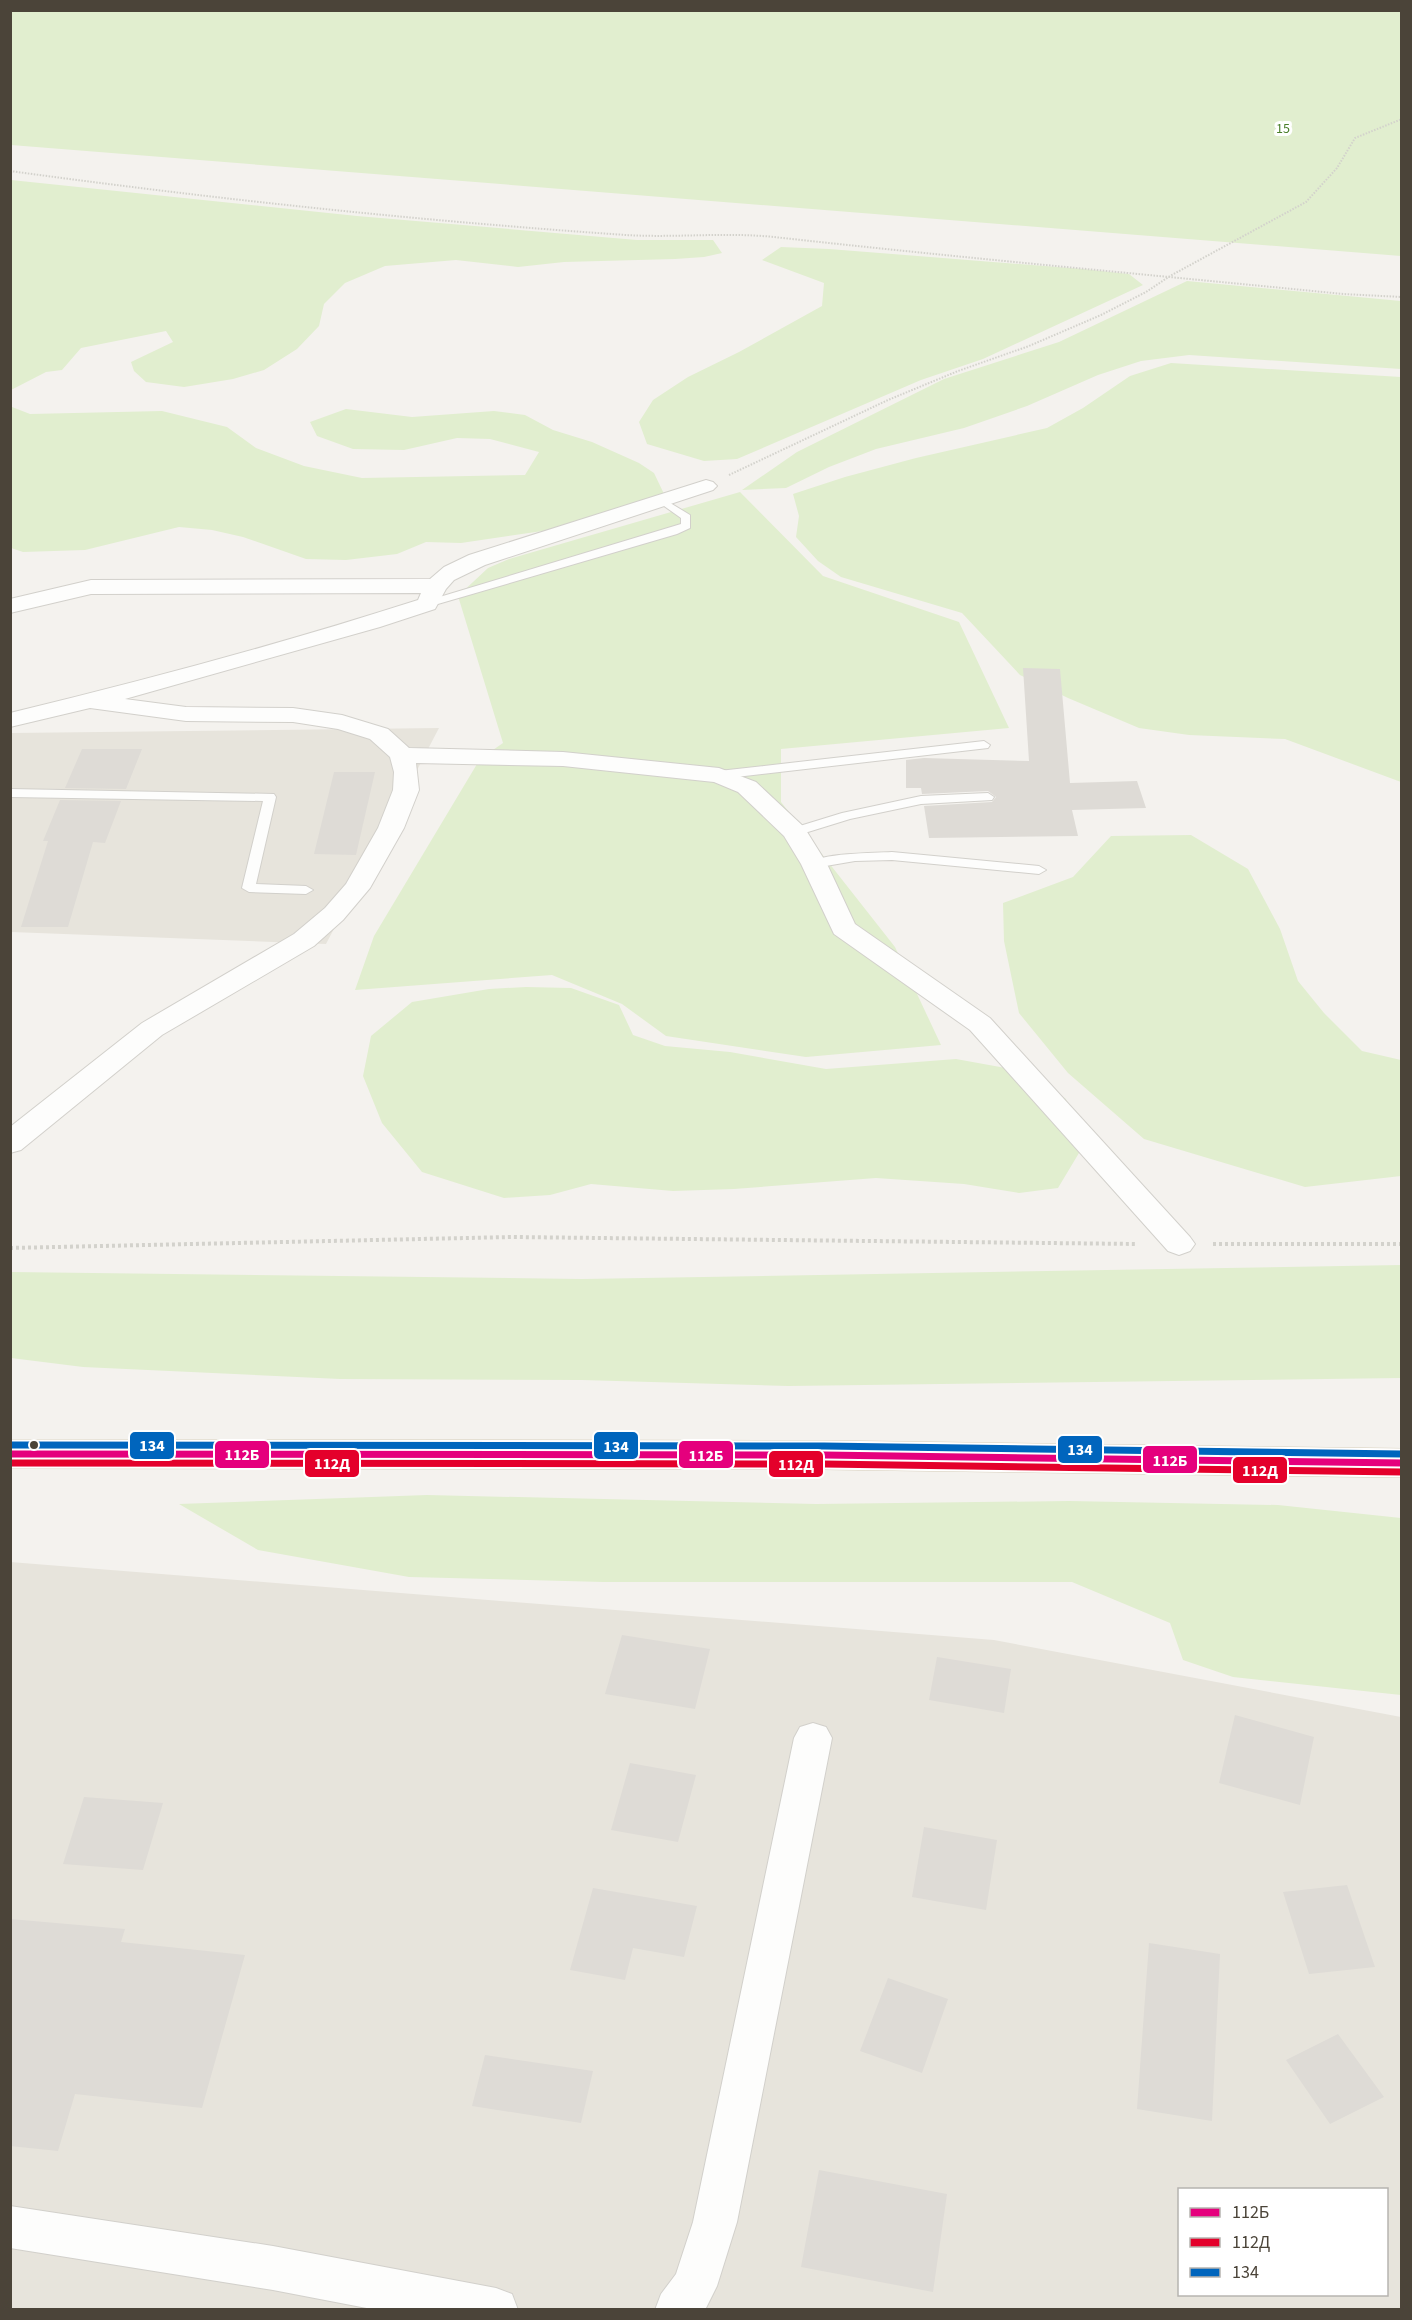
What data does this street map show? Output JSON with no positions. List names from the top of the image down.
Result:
{
  "parks": ["15"],
  "lines": ["transit line 134", "transit line 112Б", "transit line 112Д"],
  "legend": ["112Б", "112Д", "134"]
}
